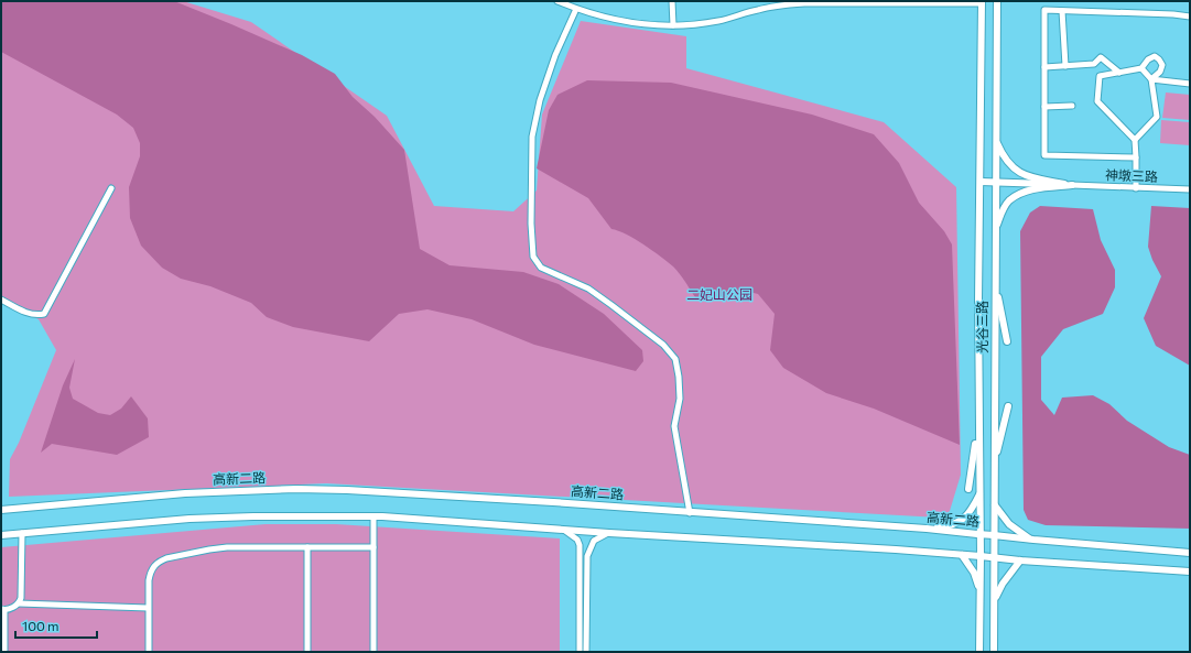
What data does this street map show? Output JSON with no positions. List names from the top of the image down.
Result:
{
  "streets": {
    "main road": ["光谷三路", "高新二路"],
    "street": ["神墩三路"]
  },
  "crossings": [
    ["光谷三路", "高新二路"]
  ],
  "parks": ["二妃山公园"],
  "scale_bar": "100 m"
}
